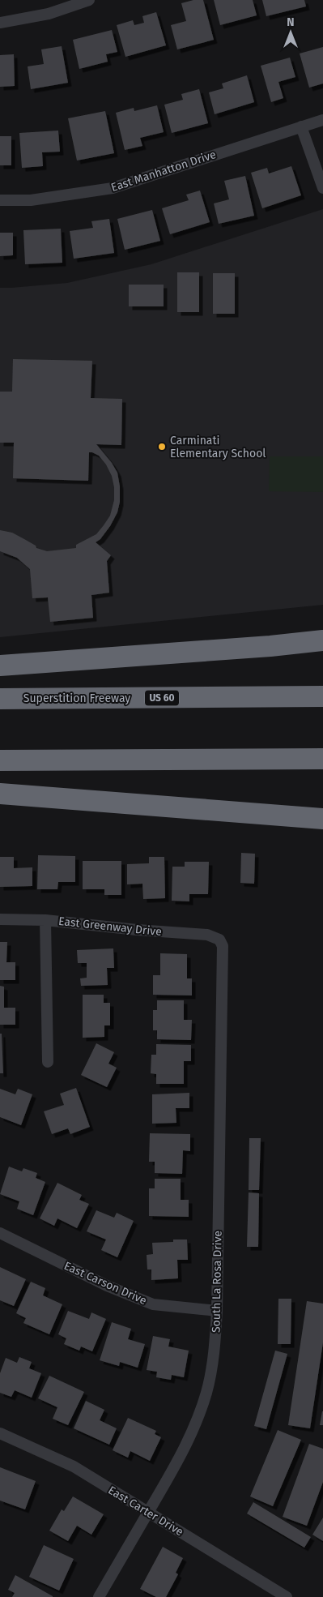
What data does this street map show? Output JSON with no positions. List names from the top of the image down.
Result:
{
  "streets": {
    "highway": ["Superstition Freeway", "US 60"],
    "street": [
      "East Manhatton Drive",
      "East Greenway Drive",
      "South La Rosa Drive",
      "East Carson Drive",
      "East Carter Drive"
    ]
  },
  "crossings": [
    ["East Greenway Drive", "South La Rosa Drive"],
    ["South La Rosa Drive", "East Carson Drive"],
    ["South La Rosa Drive", "East Carter Drive"]
  ],
  "places": ["Carminati Elementary School"],
  "north": "top"
}
